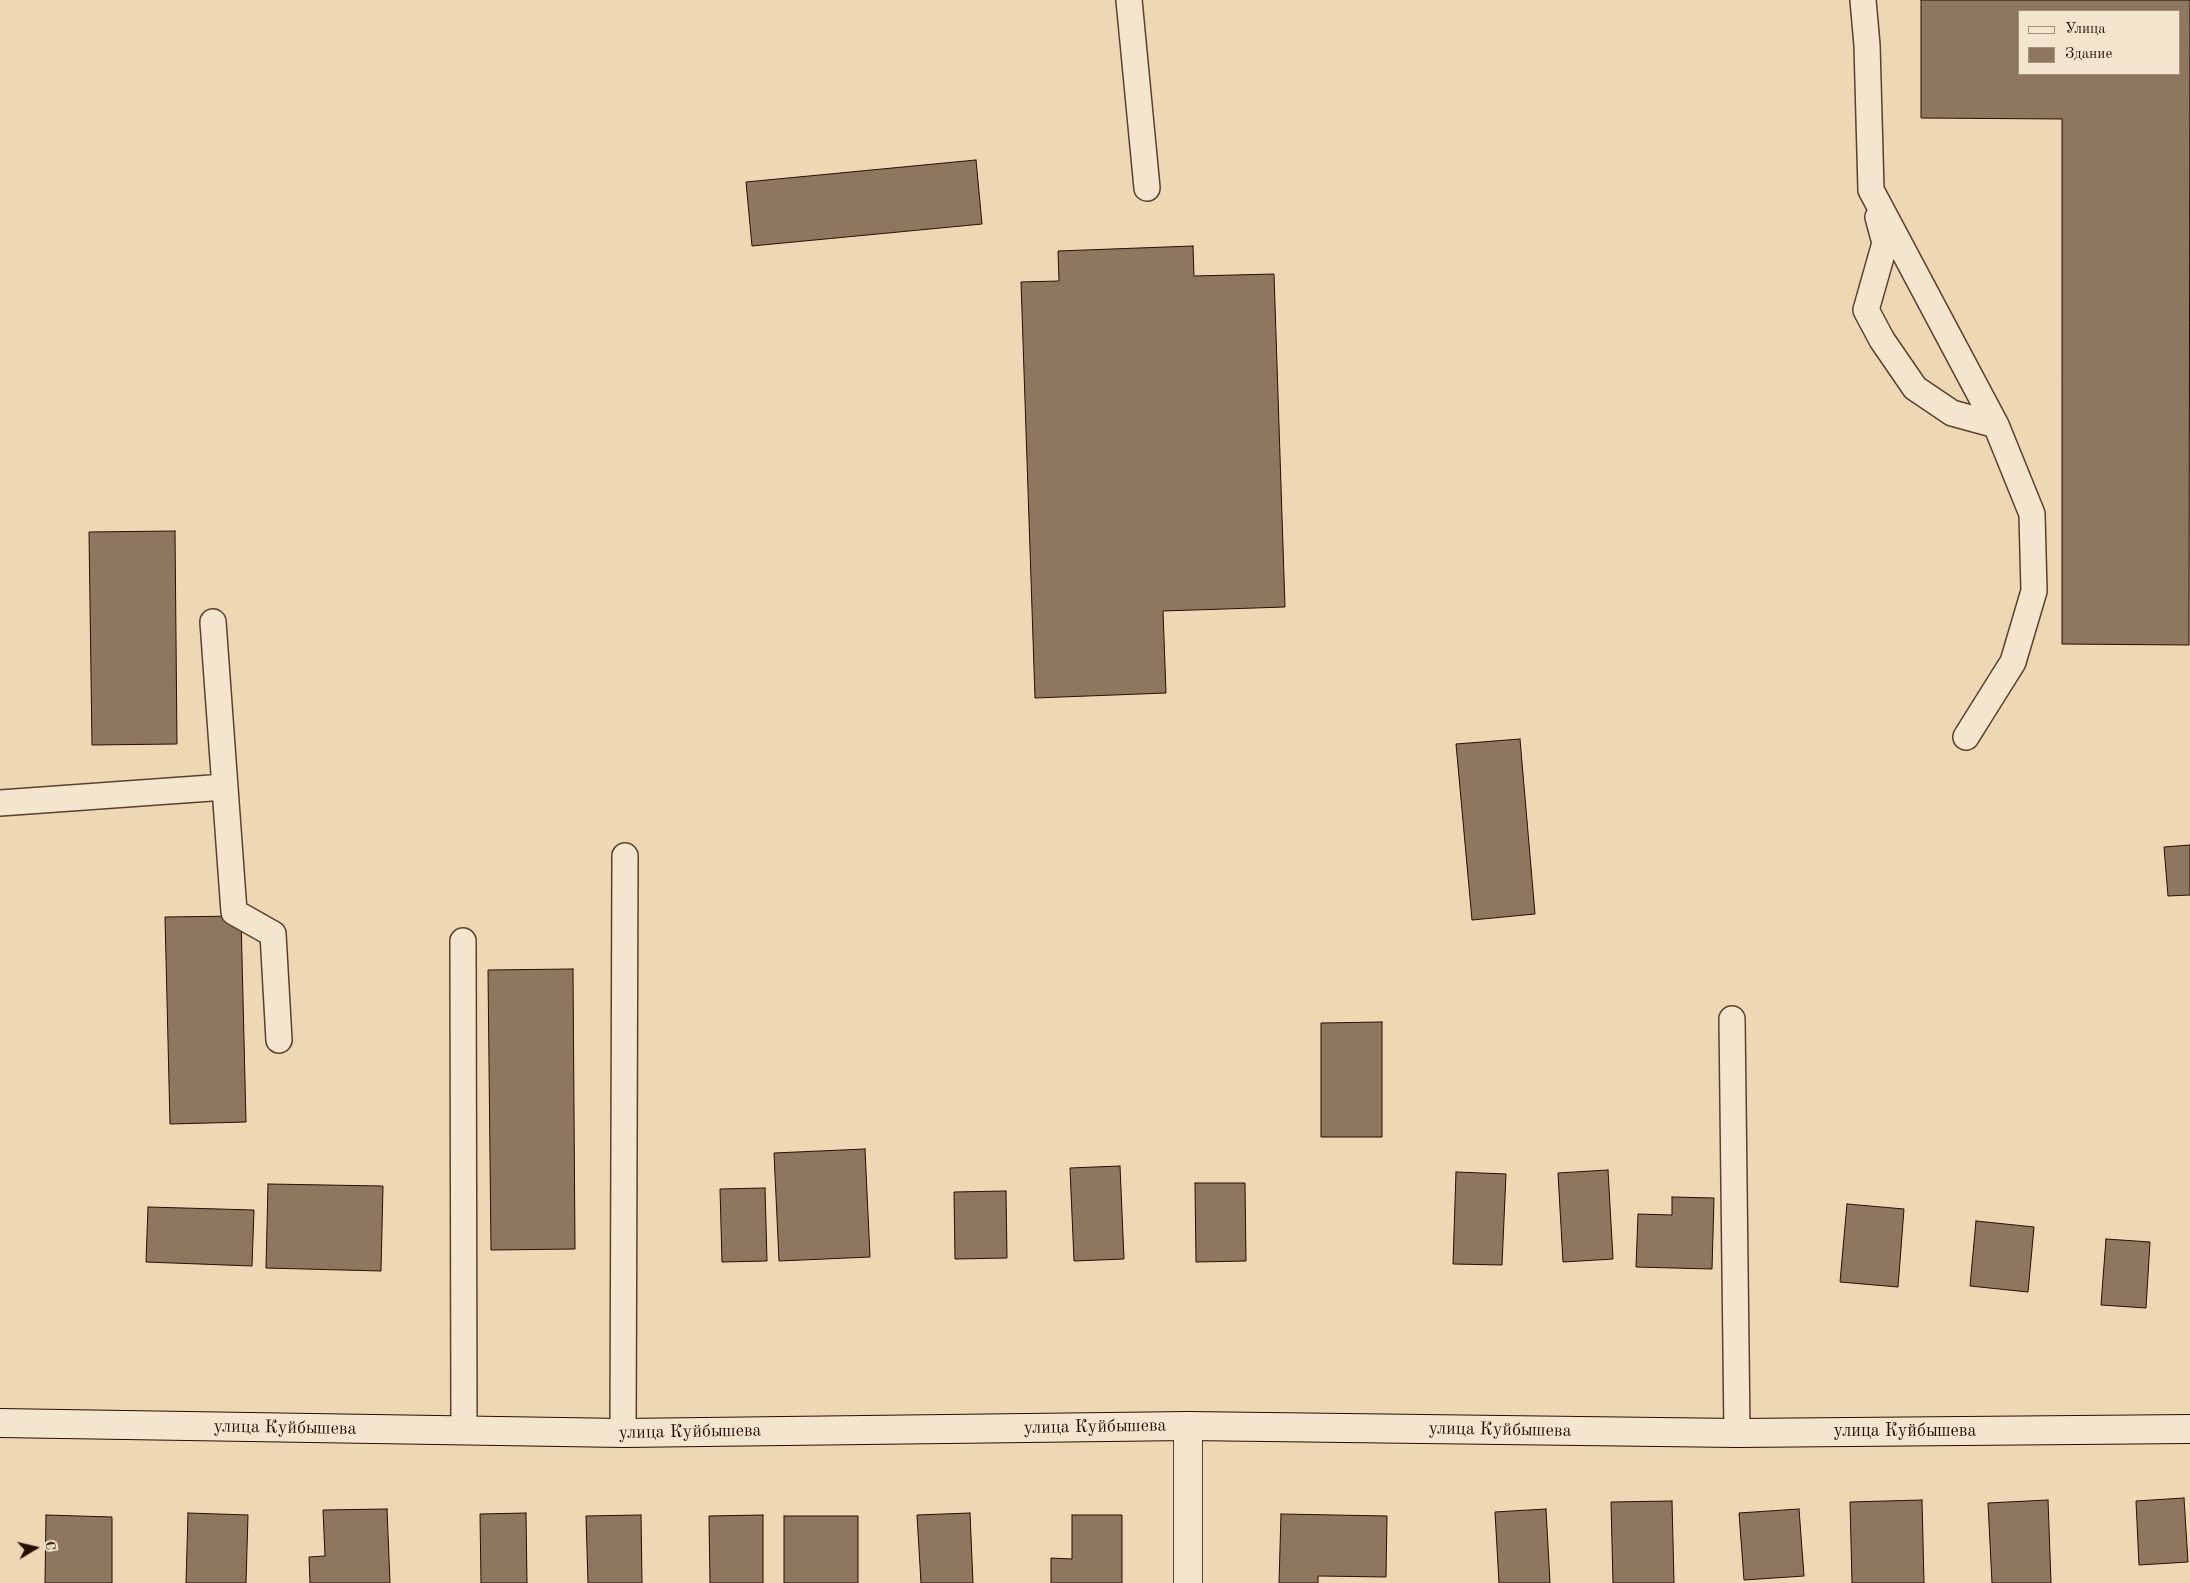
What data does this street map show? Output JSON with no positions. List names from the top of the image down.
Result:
{
  "streets": {
    "street": ["улица Куйбышева"]
  },
  "legend": ["Улица", "Здание"],
  "north": "right"
}
